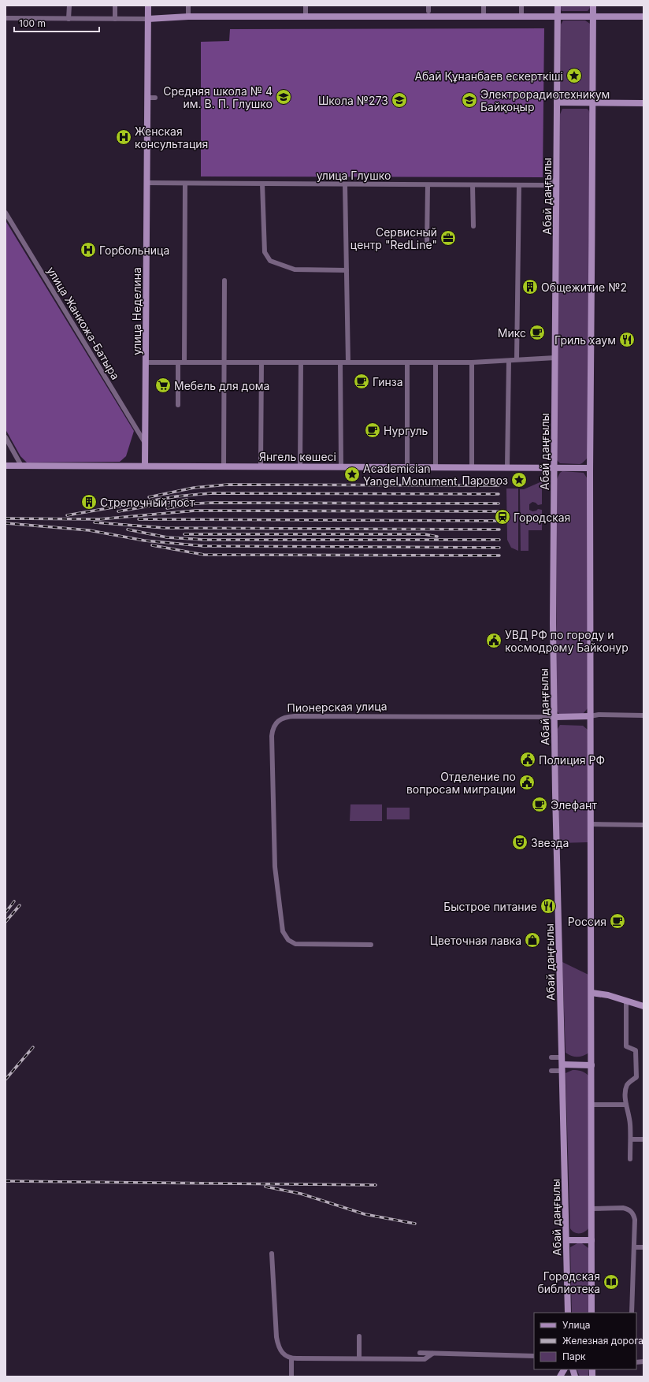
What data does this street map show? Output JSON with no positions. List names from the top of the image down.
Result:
{
  "streets": {
    "main road": [
      "Абай даңғылы",
      "улица Неделина",
      "Янгель көшесі",
      "Пионерская улица"
    ],
    "street": ["улица Глушко", "улица Жанкожа-Батыра"]
  },
  "crossings": [
    ["улица Глушко", "Абай даңғылы"],
    ["улица Глушко", "улица Неделина"],
    ["Абай даңғылы", "Янгель көшесі"],
    ["Абай даңғылы", "Пионерская улица"],
    ["улица Неделина", "улица Жанкожа-Батыра"],
    ["улица Неделина", "Янгель көшесі"]
  ],
  "places": {
    "place": ["Абай Құнанбаев ескерткіші", "Academician Yangel Monument", "Паровоз"],
    "school or university": ["Средняя школа № 4 им. В. П. Глушко", "Школа №273", "Электрорадиотехникум Байқоңыр"],
    "hospital": ["Женская консультация", "Горбольница"],
    "office": ["Сервисный центр \"RedLine\""],
    "building": ["Общежитие №2", "Стрелочный пост"],
    "cafe": [
      "Микс",
      "Гинза",
      "Нургуль",
      "Элефант",
      "Россия"
    ],
    "restaurant": ["Гриль хаум", "Быстрое питание"],
    "supermarket": ["Мебель для дома"],
    "station": ["Городская"],
    "public building": ["УВД РФ по городу и космодрому Байконур", "Полиция РФ", "Отделение по вопросам миграции"],
    "theatre": ["Звезда"],
    "shop": ["Цветочная лавка"],
    "library": ["Городская библиотека"]
  },
  "legend": ["Улица", "Железная дорога", "Парк"],
  "scale_bar": "100 m"
}
